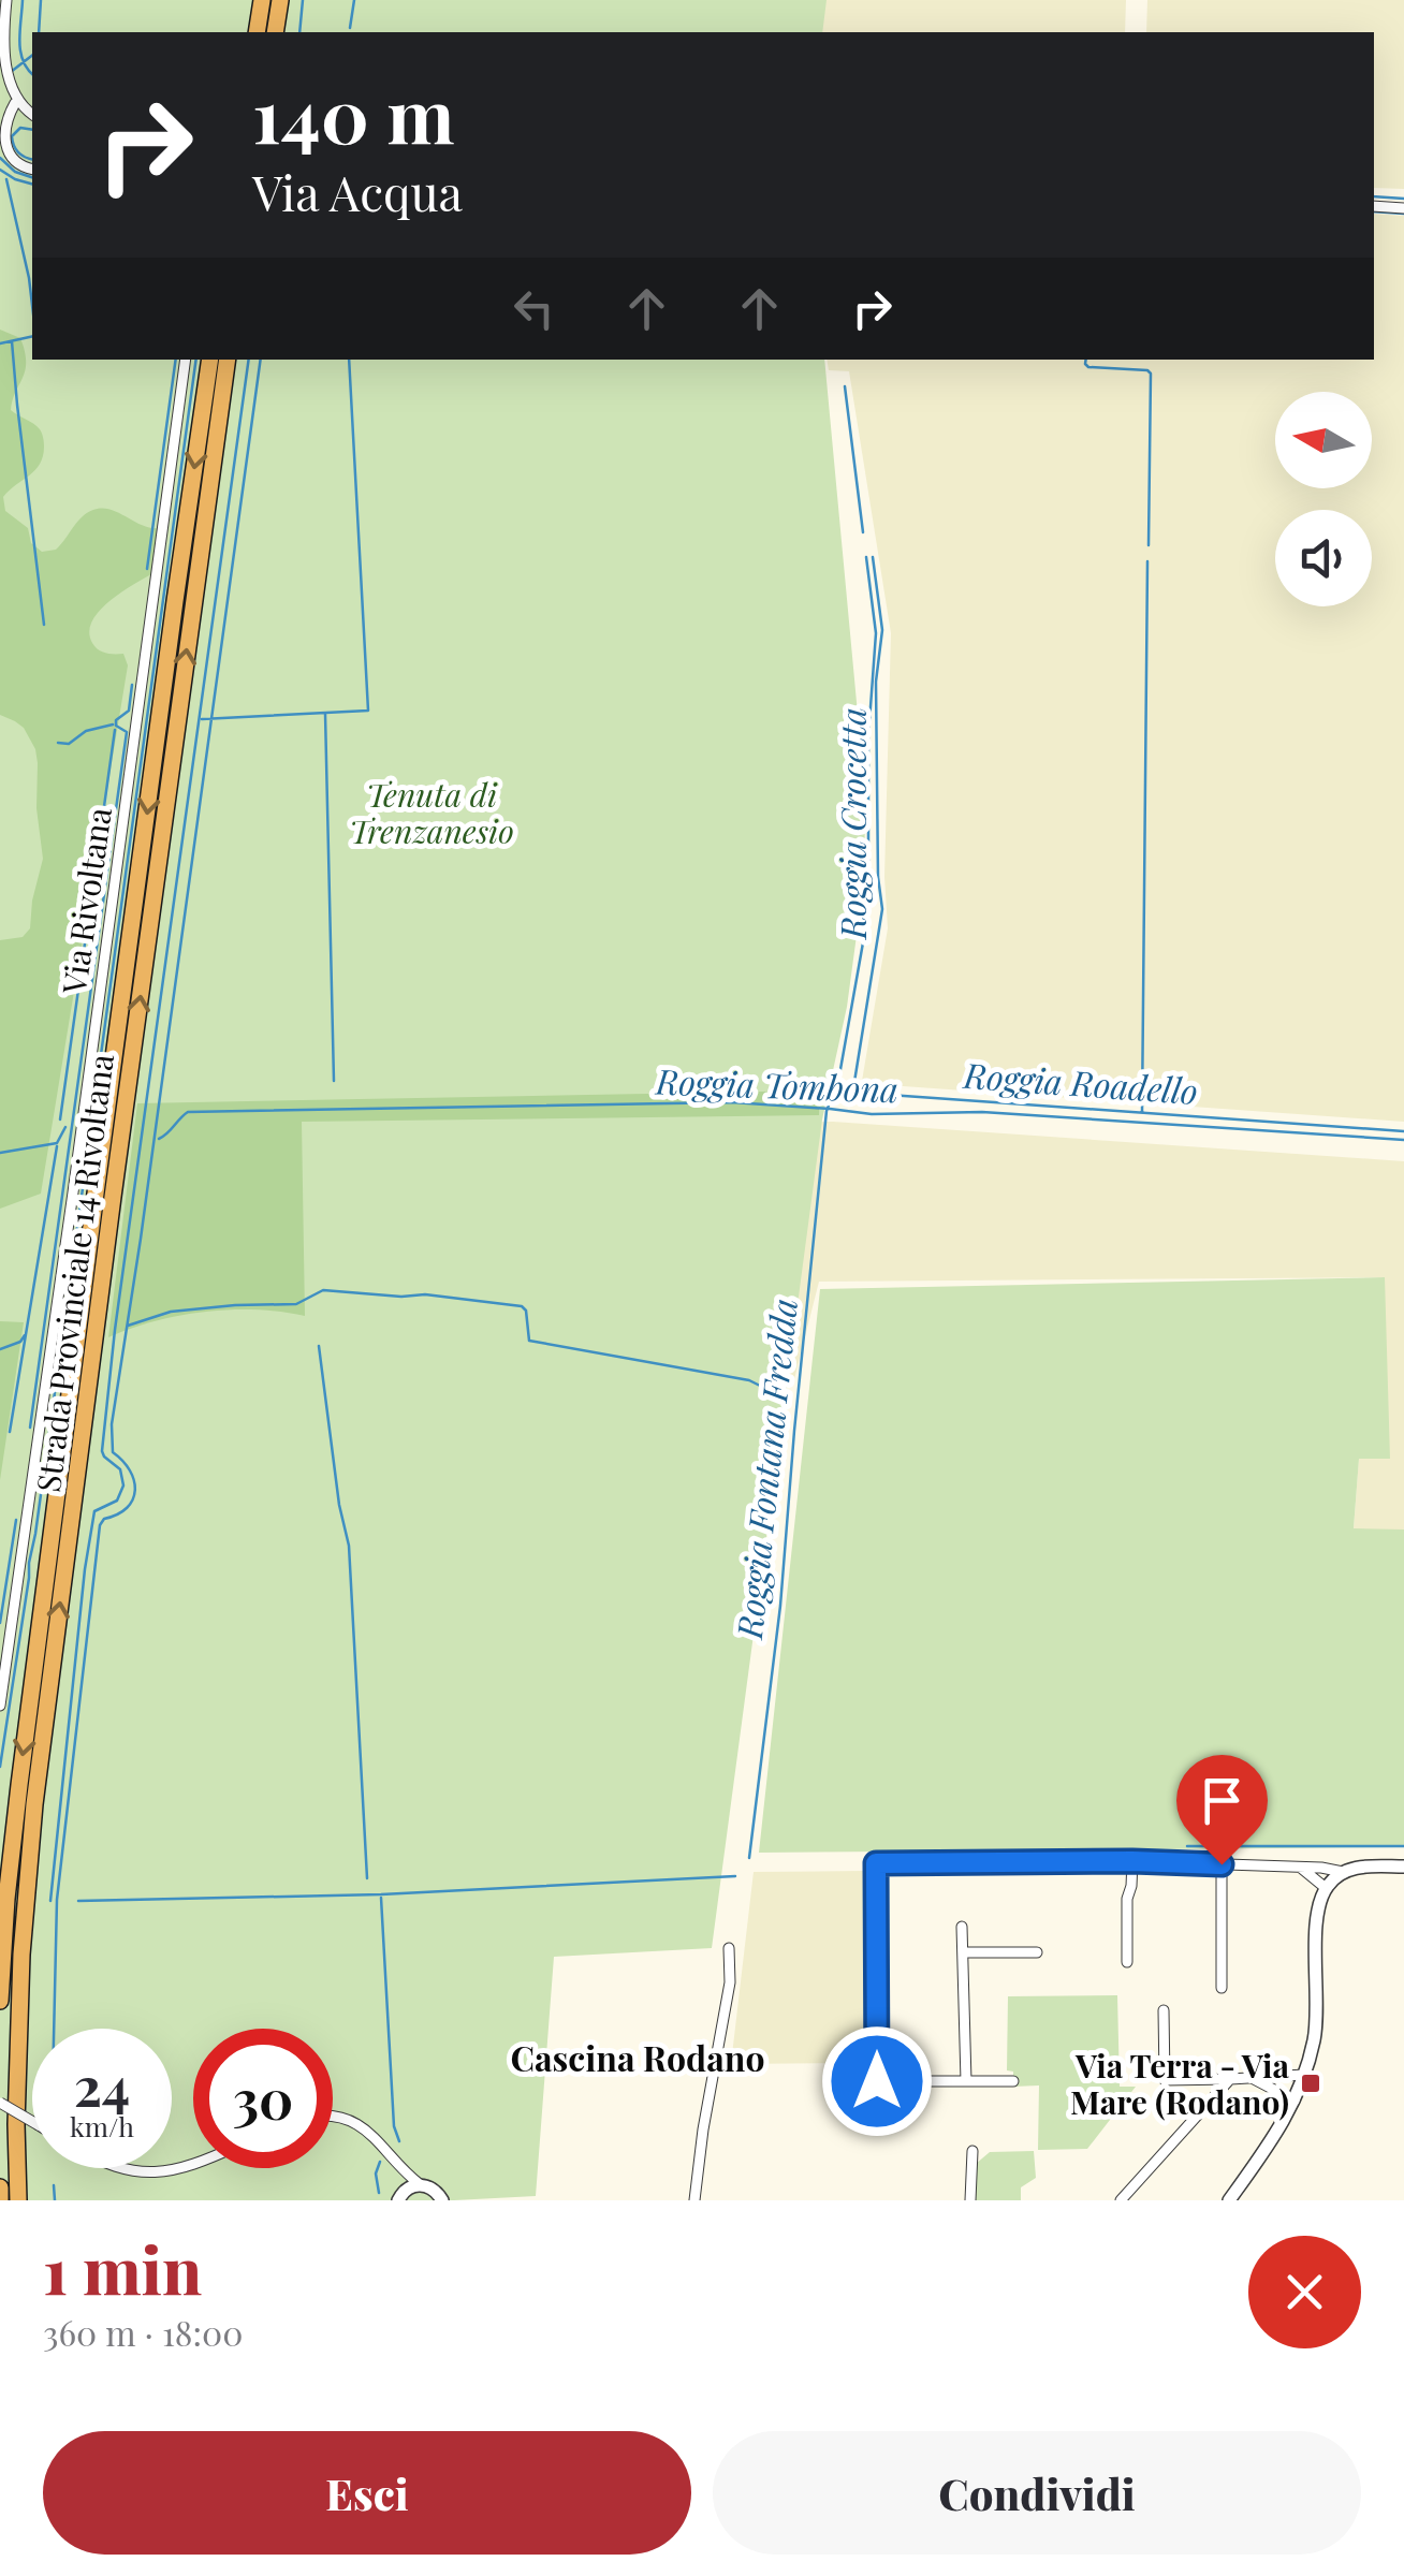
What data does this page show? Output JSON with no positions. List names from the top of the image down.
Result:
{
  "streets": {
    "highway": ["Strada Provinciale 14 Rivoltana"],
    "street": ["Via Rivoltana"]
  },
  "districts": ["Cascina Rodano"],
  "water": [
    "Roggia Crocetta",
    "Roggia Roadello",
    "Roggia Tombona",
    "Roggia Fontana Fredda"
  ],
  "parks": ["Tenuta di Trenzanesio"],
  "places": {
    "transit": ["Via Terra - Via Mare (Rodano)"]
  },
  "north": "left",
  "page": {
    "turn": ["140 m", "Via Acqua"],
    "speed": "24 km/h",
    "limit": "30",
    "heading": ["1 min", "360 m · 18:00"],
    "buttons": ["Esci", "Condividi"]
  }
}
